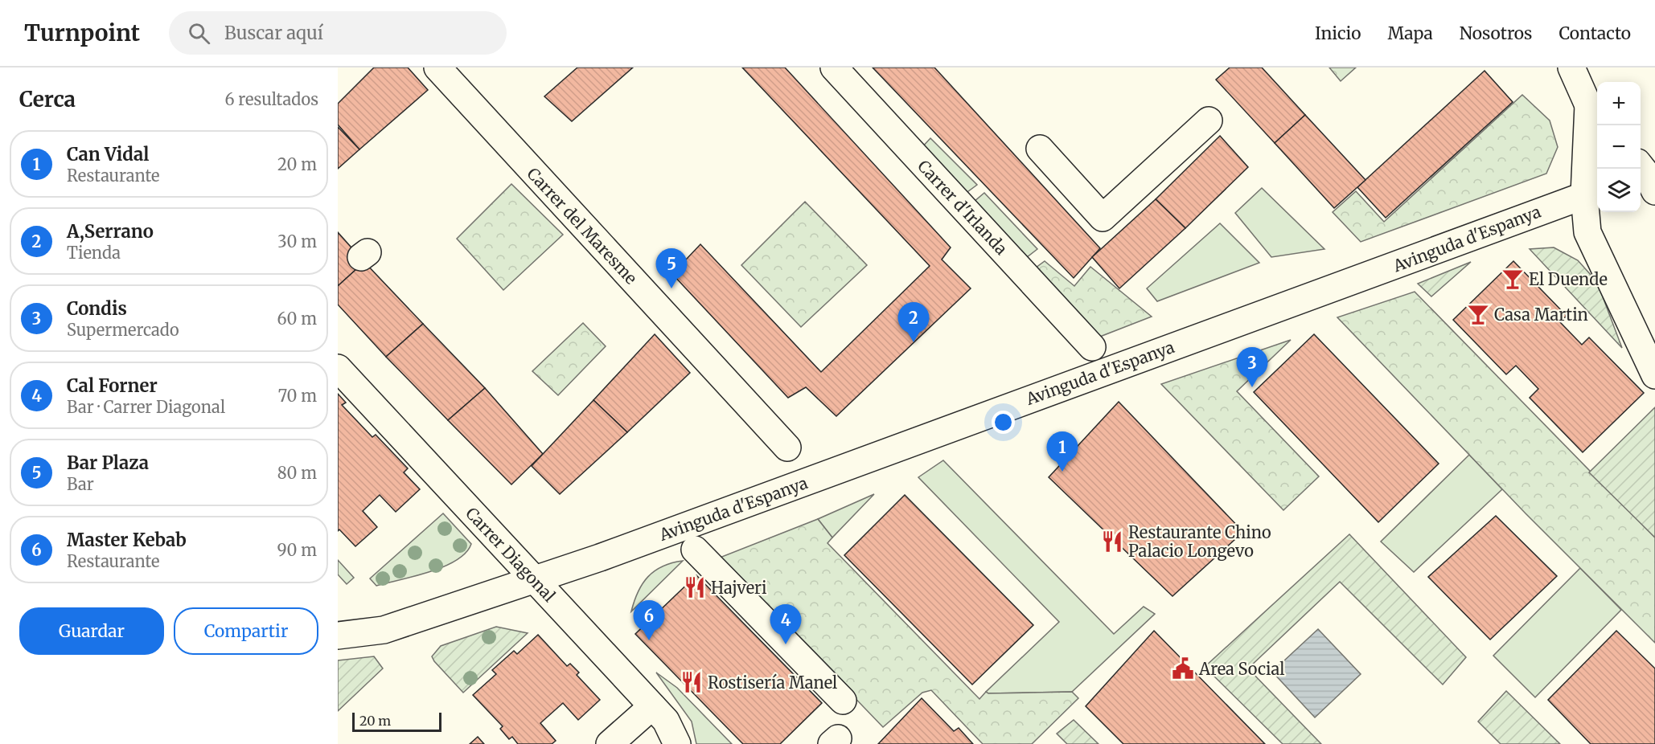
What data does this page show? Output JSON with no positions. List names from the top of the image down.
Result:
{
  "streets": {
    "street": [
      "Carrer d'Irlanda",
      "Carrer del Maresme",
      "Avinguda d'Espanya",
      "Carrer Diagonal"
    ]
  },
  "crossings": [
    ["Avinguda d'Espanya", "Carrer Diagonal"]
  ],
  "places": {
    "bar": ["El Duende", "Casa Martin"],
    "restaurant": ["Restaurante Chino Palacio Longevo", "Hajveri", "Rostisería Manel"],
    "public building": ["Area Social"]
  },
  "scale_bar": "20 m",
  "page": {
    "header": "Turnpoint",
    "search": "Buscar aquí",
    "nav": [
      "Inicio",
      "Mapa",
      "Nosotros",
      "Contacto"
    ],
    "heading": ["Cerca", "6 resultados"],
    "map_buttons": ["+", "−"],
    "list": [
      {
        "mark": "1",
        "name": "Can Vidal",
        "note": "Restaurante",
        "value": "20 m"
      },
      {
        "mark": "2",
        "name": "A,Serrano",
        "note": "Tienda",
        "value": "30 m"
      },
      {
        "mark": "3",
        "name": "Condis",
        "note": "Supermercado",
        "value": "60 m"
      },
      {
        "mark": "4",
        "name": "Cal Forner",
        "note": "Bar · Carrer Diagonal",
        "value": "70 m"
      },
      {
        "mark": "5",
        "name": "Bar Plaza",
        "note": "Bar",
        "value": "80 m"
      },
      {
        "mark": "6",
        "name": "Master Kebab",
        "note": "Restaurante",
        "value": "90 m"
      }
    ],
    "pins": [
      "5",
      "2",
      "3",
      "1",
      "6",
      "4"
    ],
    "buttons": ["Guardar", "Compartir"],
    "scale": "20 m"
  }
}
